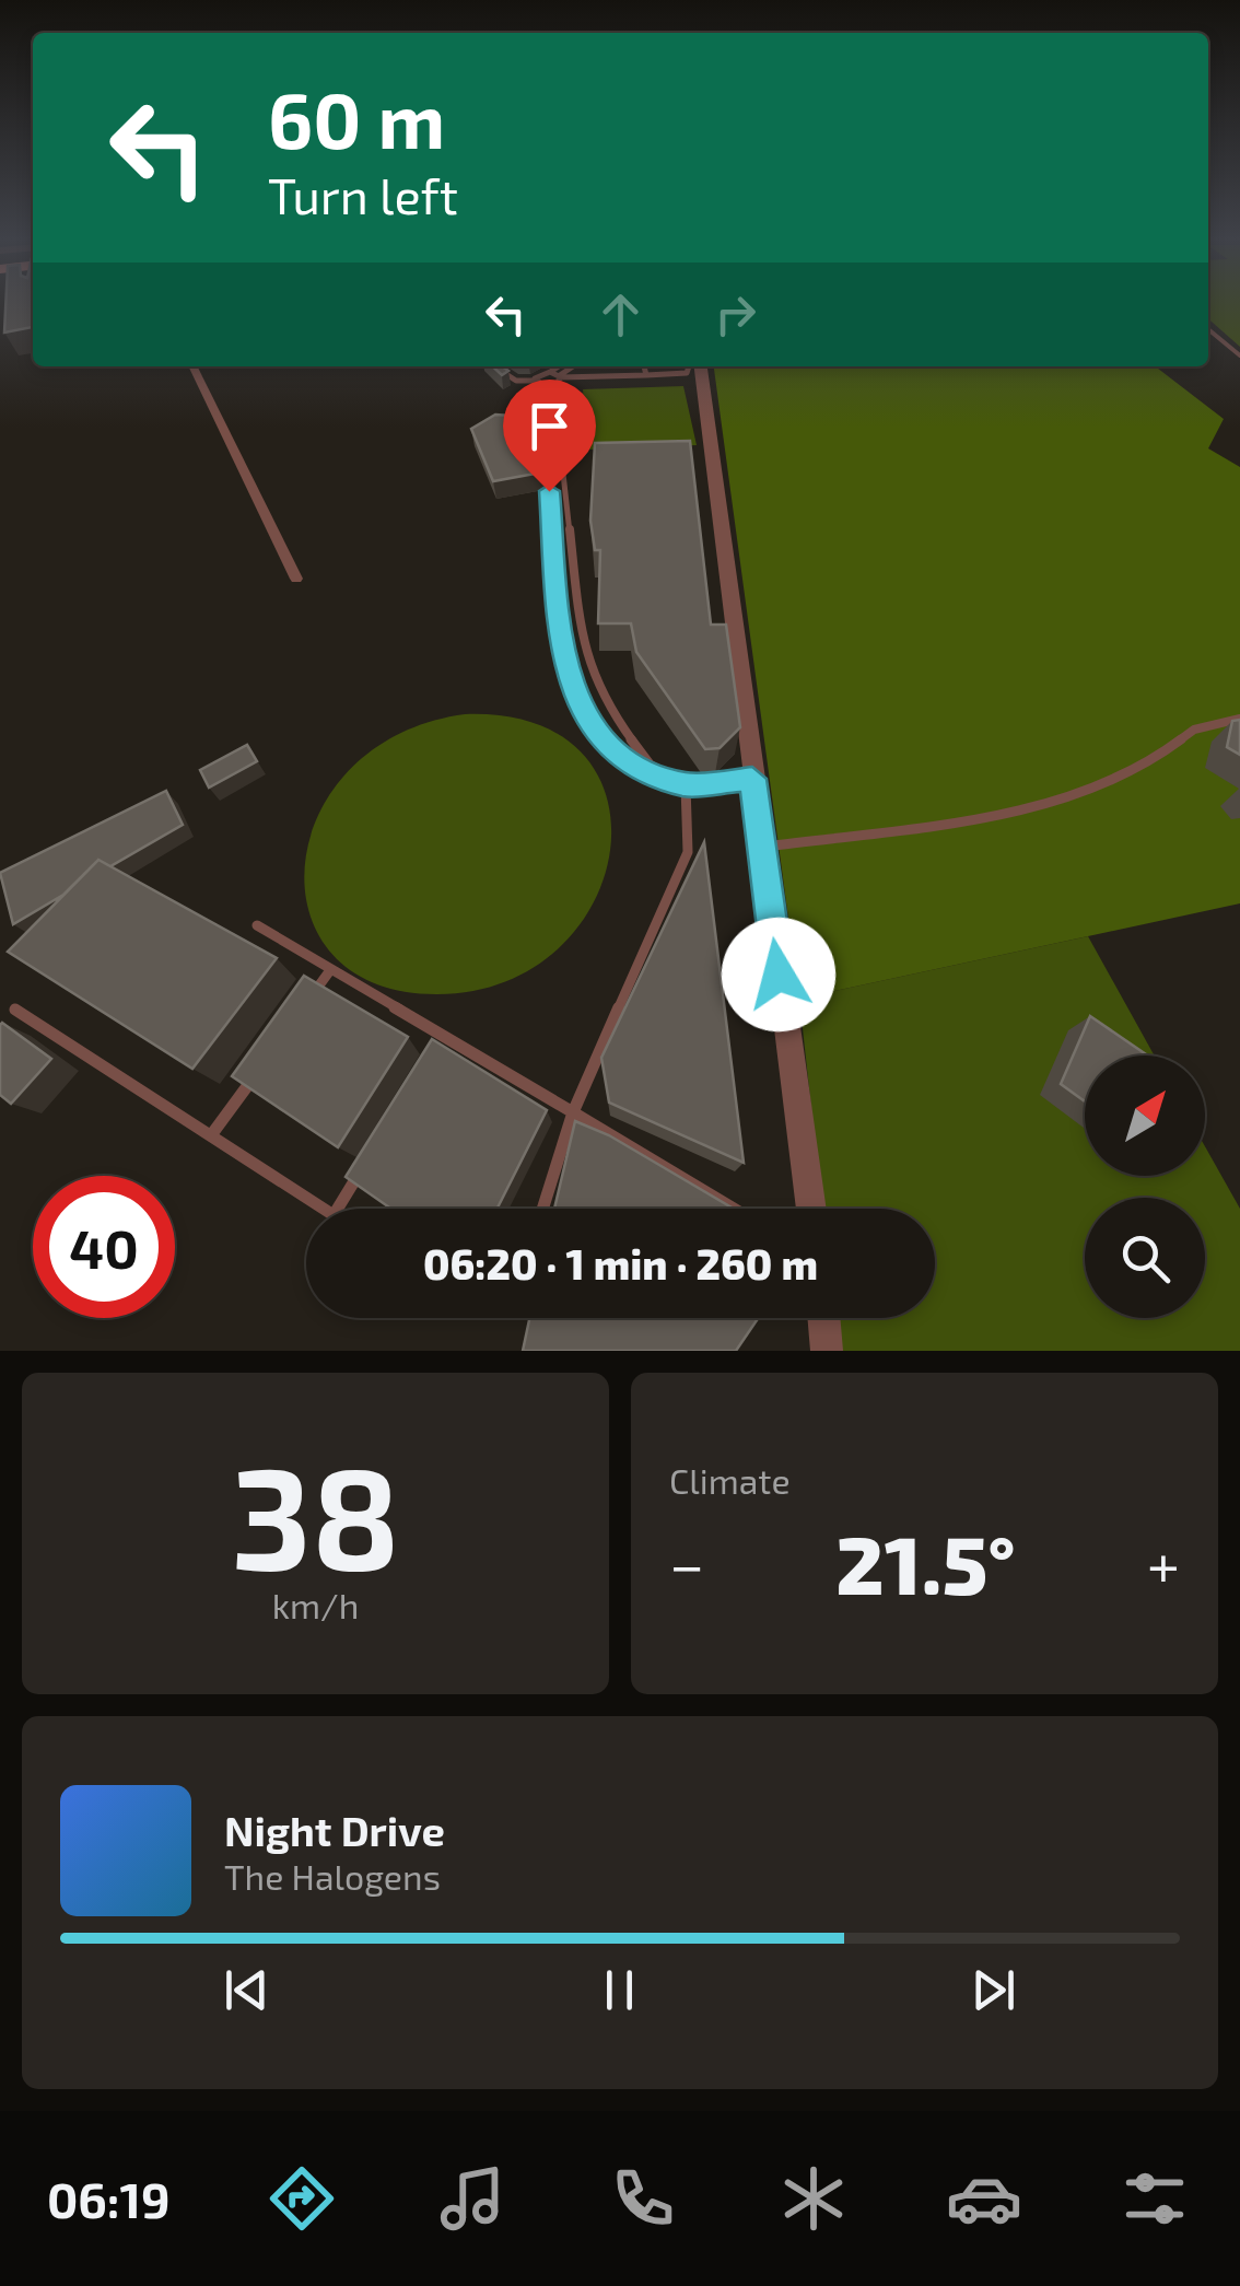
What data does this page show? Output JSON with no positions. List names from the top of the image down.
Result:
{
  "north": "top right",
  "page": {
    "turn": ["60 m", "Turn left"],
    "limit": "40",
    "trip": "06:20 · 1 min · 260 m",
    "tile": [
      ["38", "km/h"],
      "Climate"
    ],
    "heat": ["−", "21.5°", "+"],
    "song": ["Night Drive", "The Halogens"],
    "tabs": "06:19"
  }
}
